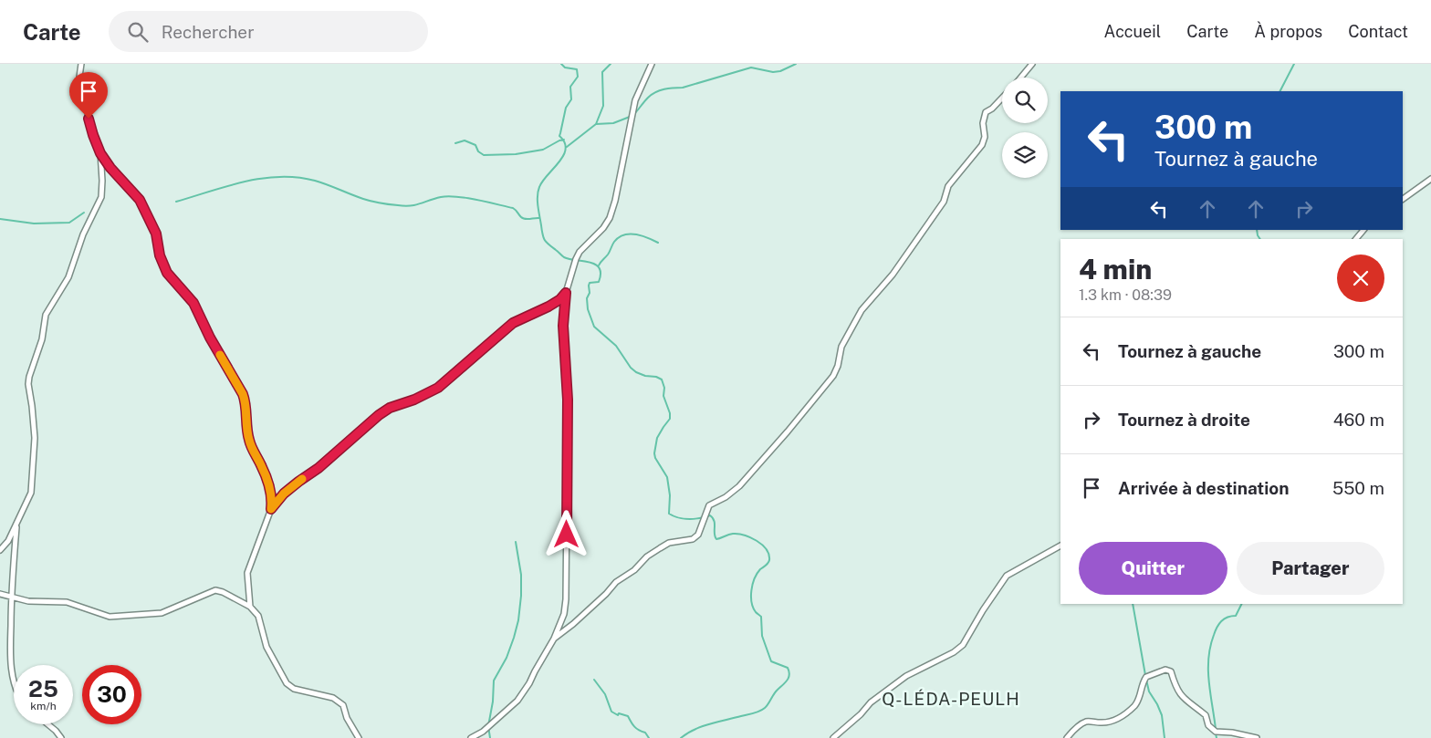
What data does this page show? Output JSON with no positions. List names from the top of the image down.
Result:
{
  "districts": ["Q-LÉDA-PEULH"],
  "page": {
    "header": "Carte",
    "search": "Rechercher",
    "nav": [
      "Accueil",
      "Carte",
      "À propos",
      "Contact"
    ],
    "turn": ["300 m", "Tournez à gauche"],
    "heading": ["4 min", "1.3 km · 08:39"],
    "list": [
      {
        "name": "Tournez à gauche",
        "value": "300 m"
      },
      {
        "name": "Tournez à droite",
        "value": "460 m"
      },
      {
        "name": "Arrivée à destination",
        "value": "550 m"
      }
    ],
    "buttons": ["Quitter", "Partager"],
    "speed": "25 km/h",
    "limit": "30"
  }
}
